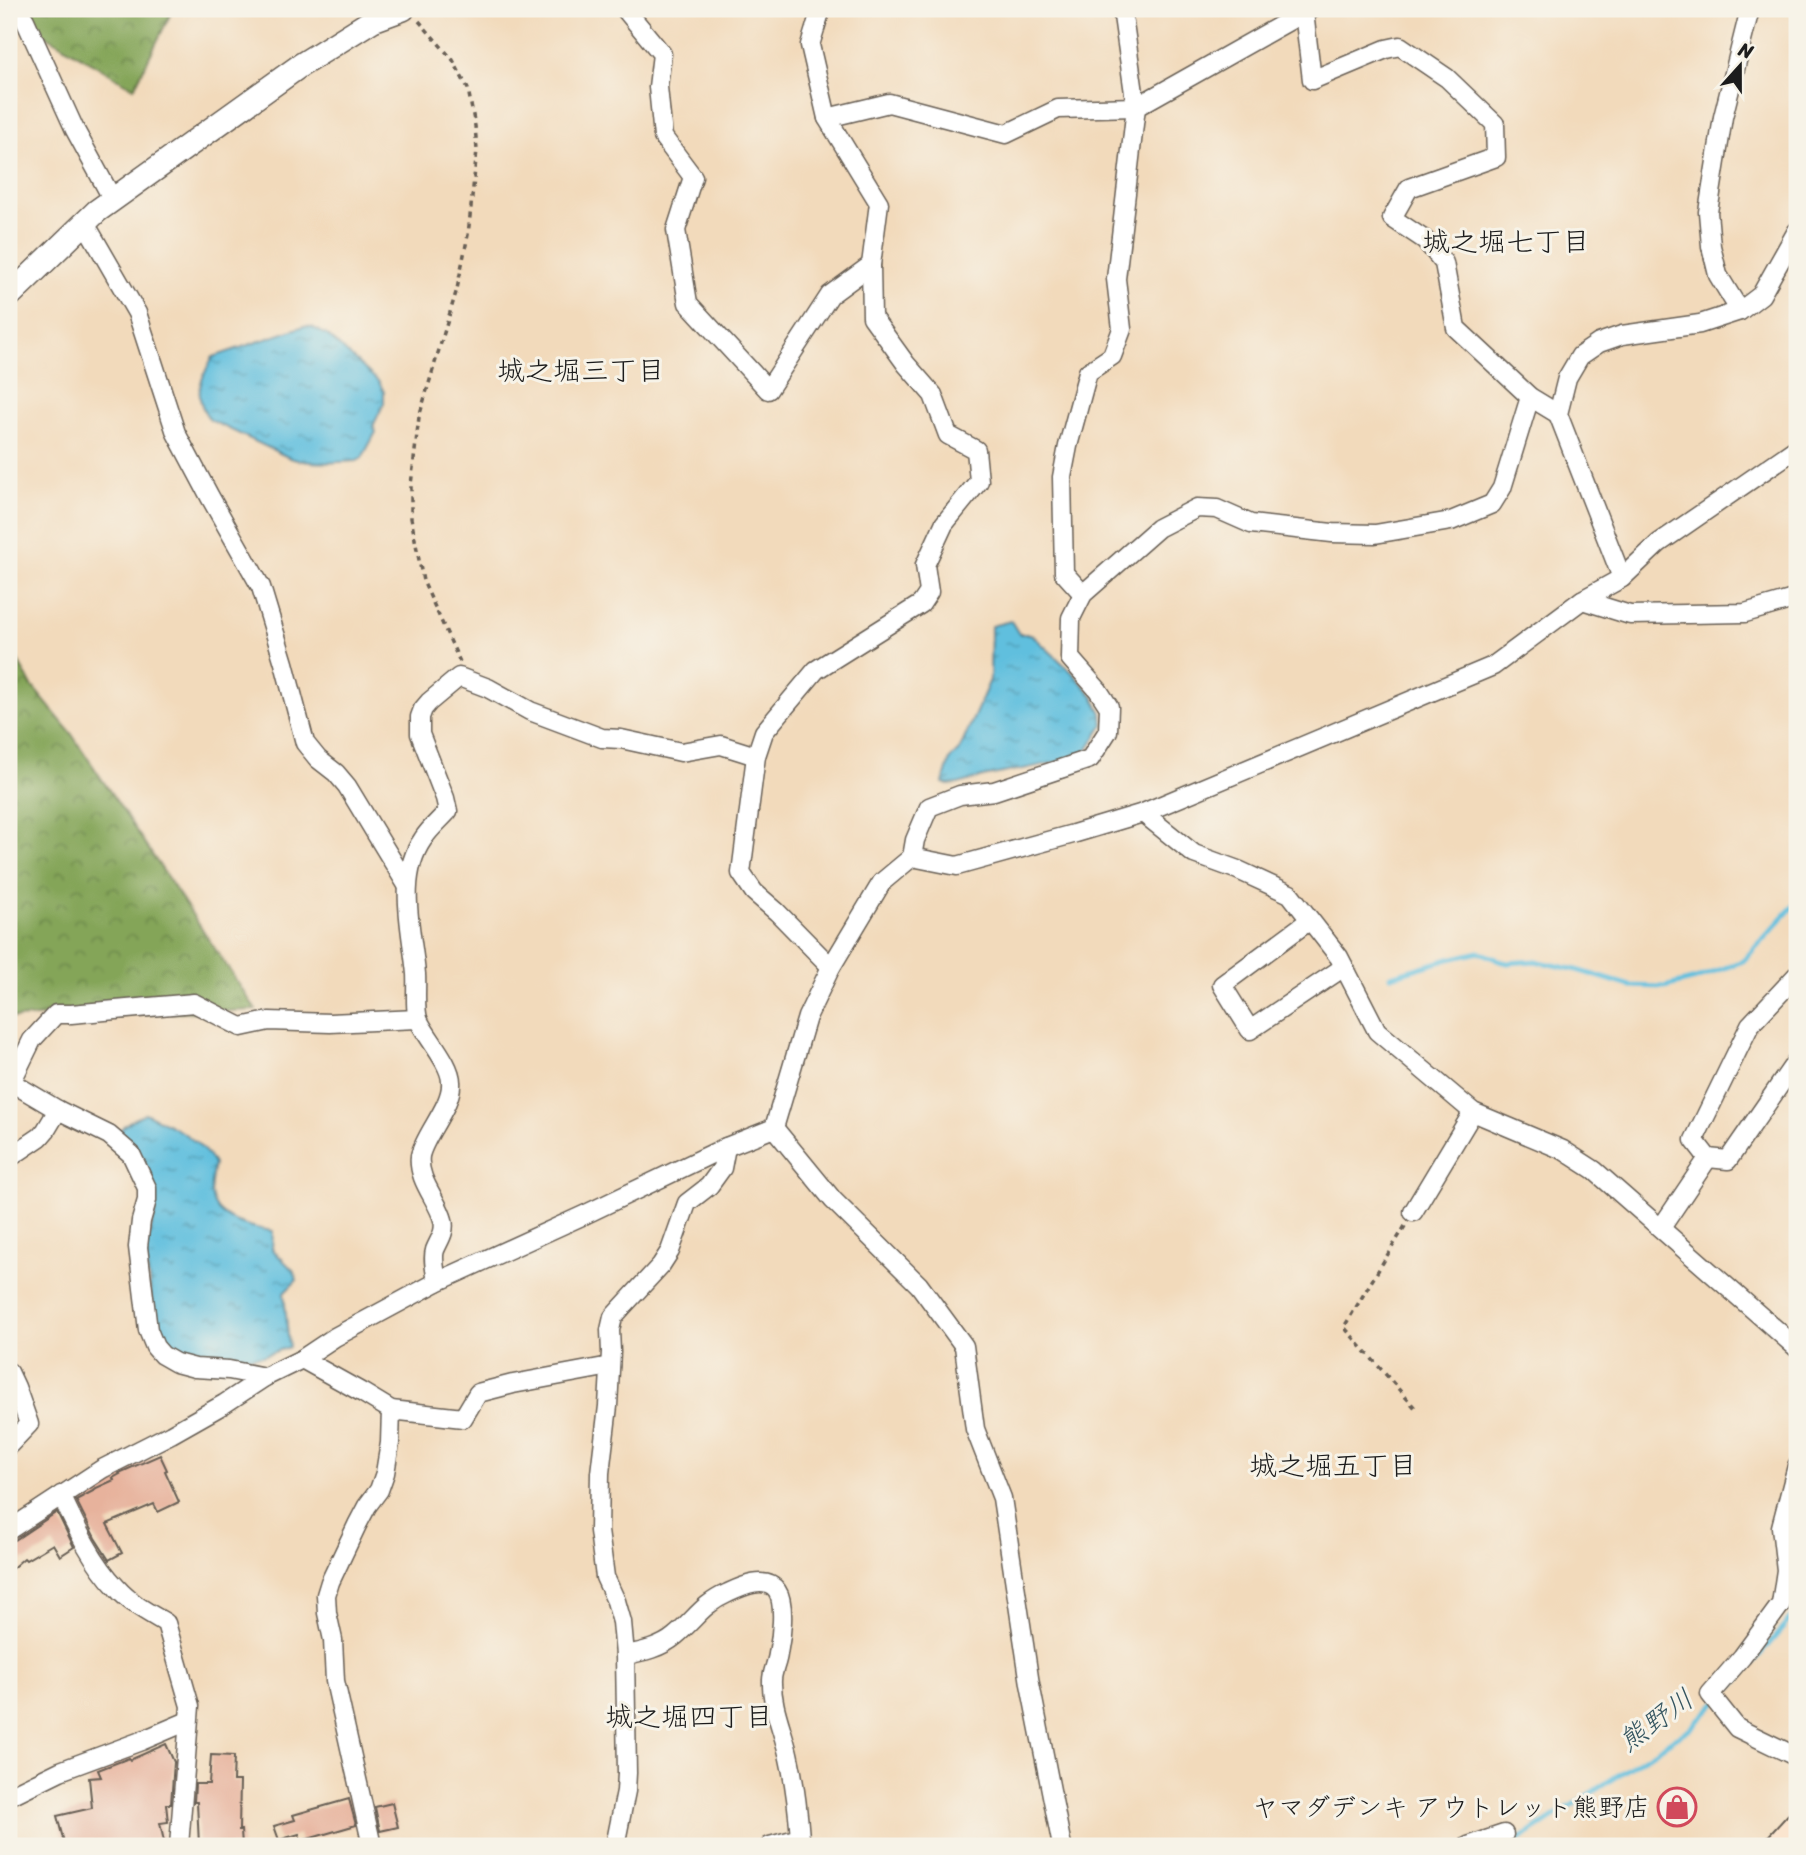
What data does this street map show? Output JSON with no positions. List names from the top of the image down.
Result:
{
  "districts": [
    "城之堀七丁目",
    "城之堀三丁目",
    "城之堀五丁目",
    "城之堀四丁目"
  ],
  "water": ["熊野川"],
  "places": {
    "shop": ["ヤマダデンキ アウトレット熊野店"]
  },
  "north": "top"
}
